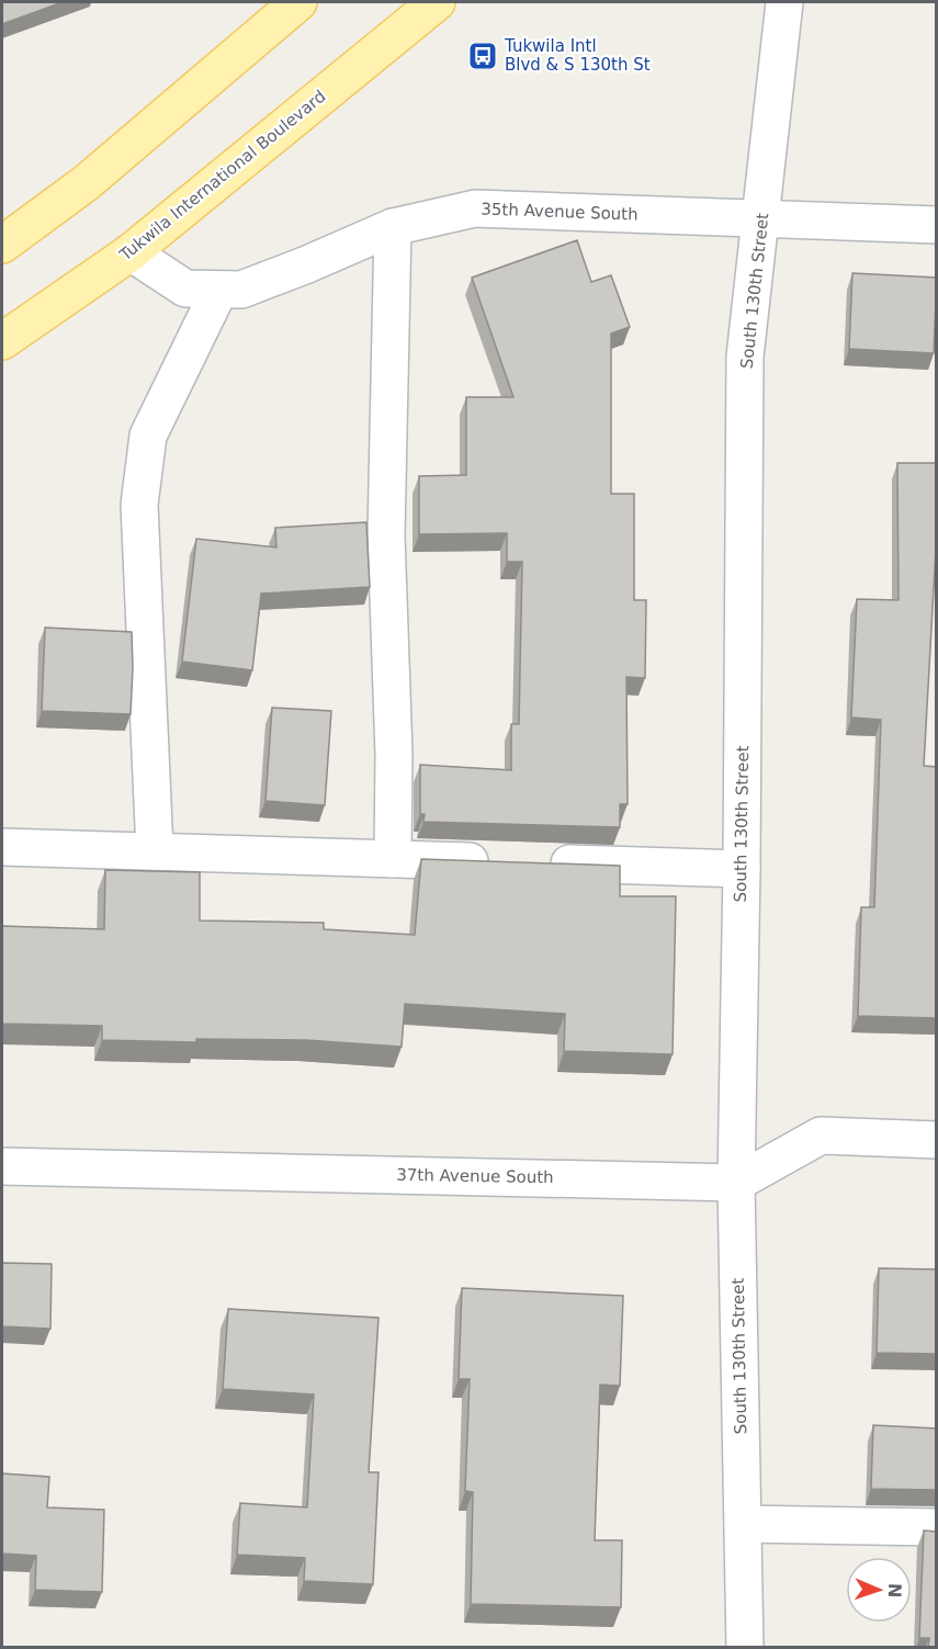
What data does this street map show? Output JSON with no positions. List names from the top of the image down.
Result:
{
  "streets": {
    "main road": ["Tukwila International Boulevard"],
    "street": ["35th Avenue South", "South 130th Street", "37th Avenue South"]
  },
  "crossings": [
    ["Tukwila International Boulevard", "35th Avenue South"],
    ["35th Avenue South", "South 130th Street"],
    ["South 130th Street", "37th Avenue South"]
  ],
  "places": {
    "bus stop": ["Tukwila Intl Blvd & S 130th St"]
  },
  "north": "right"
}
